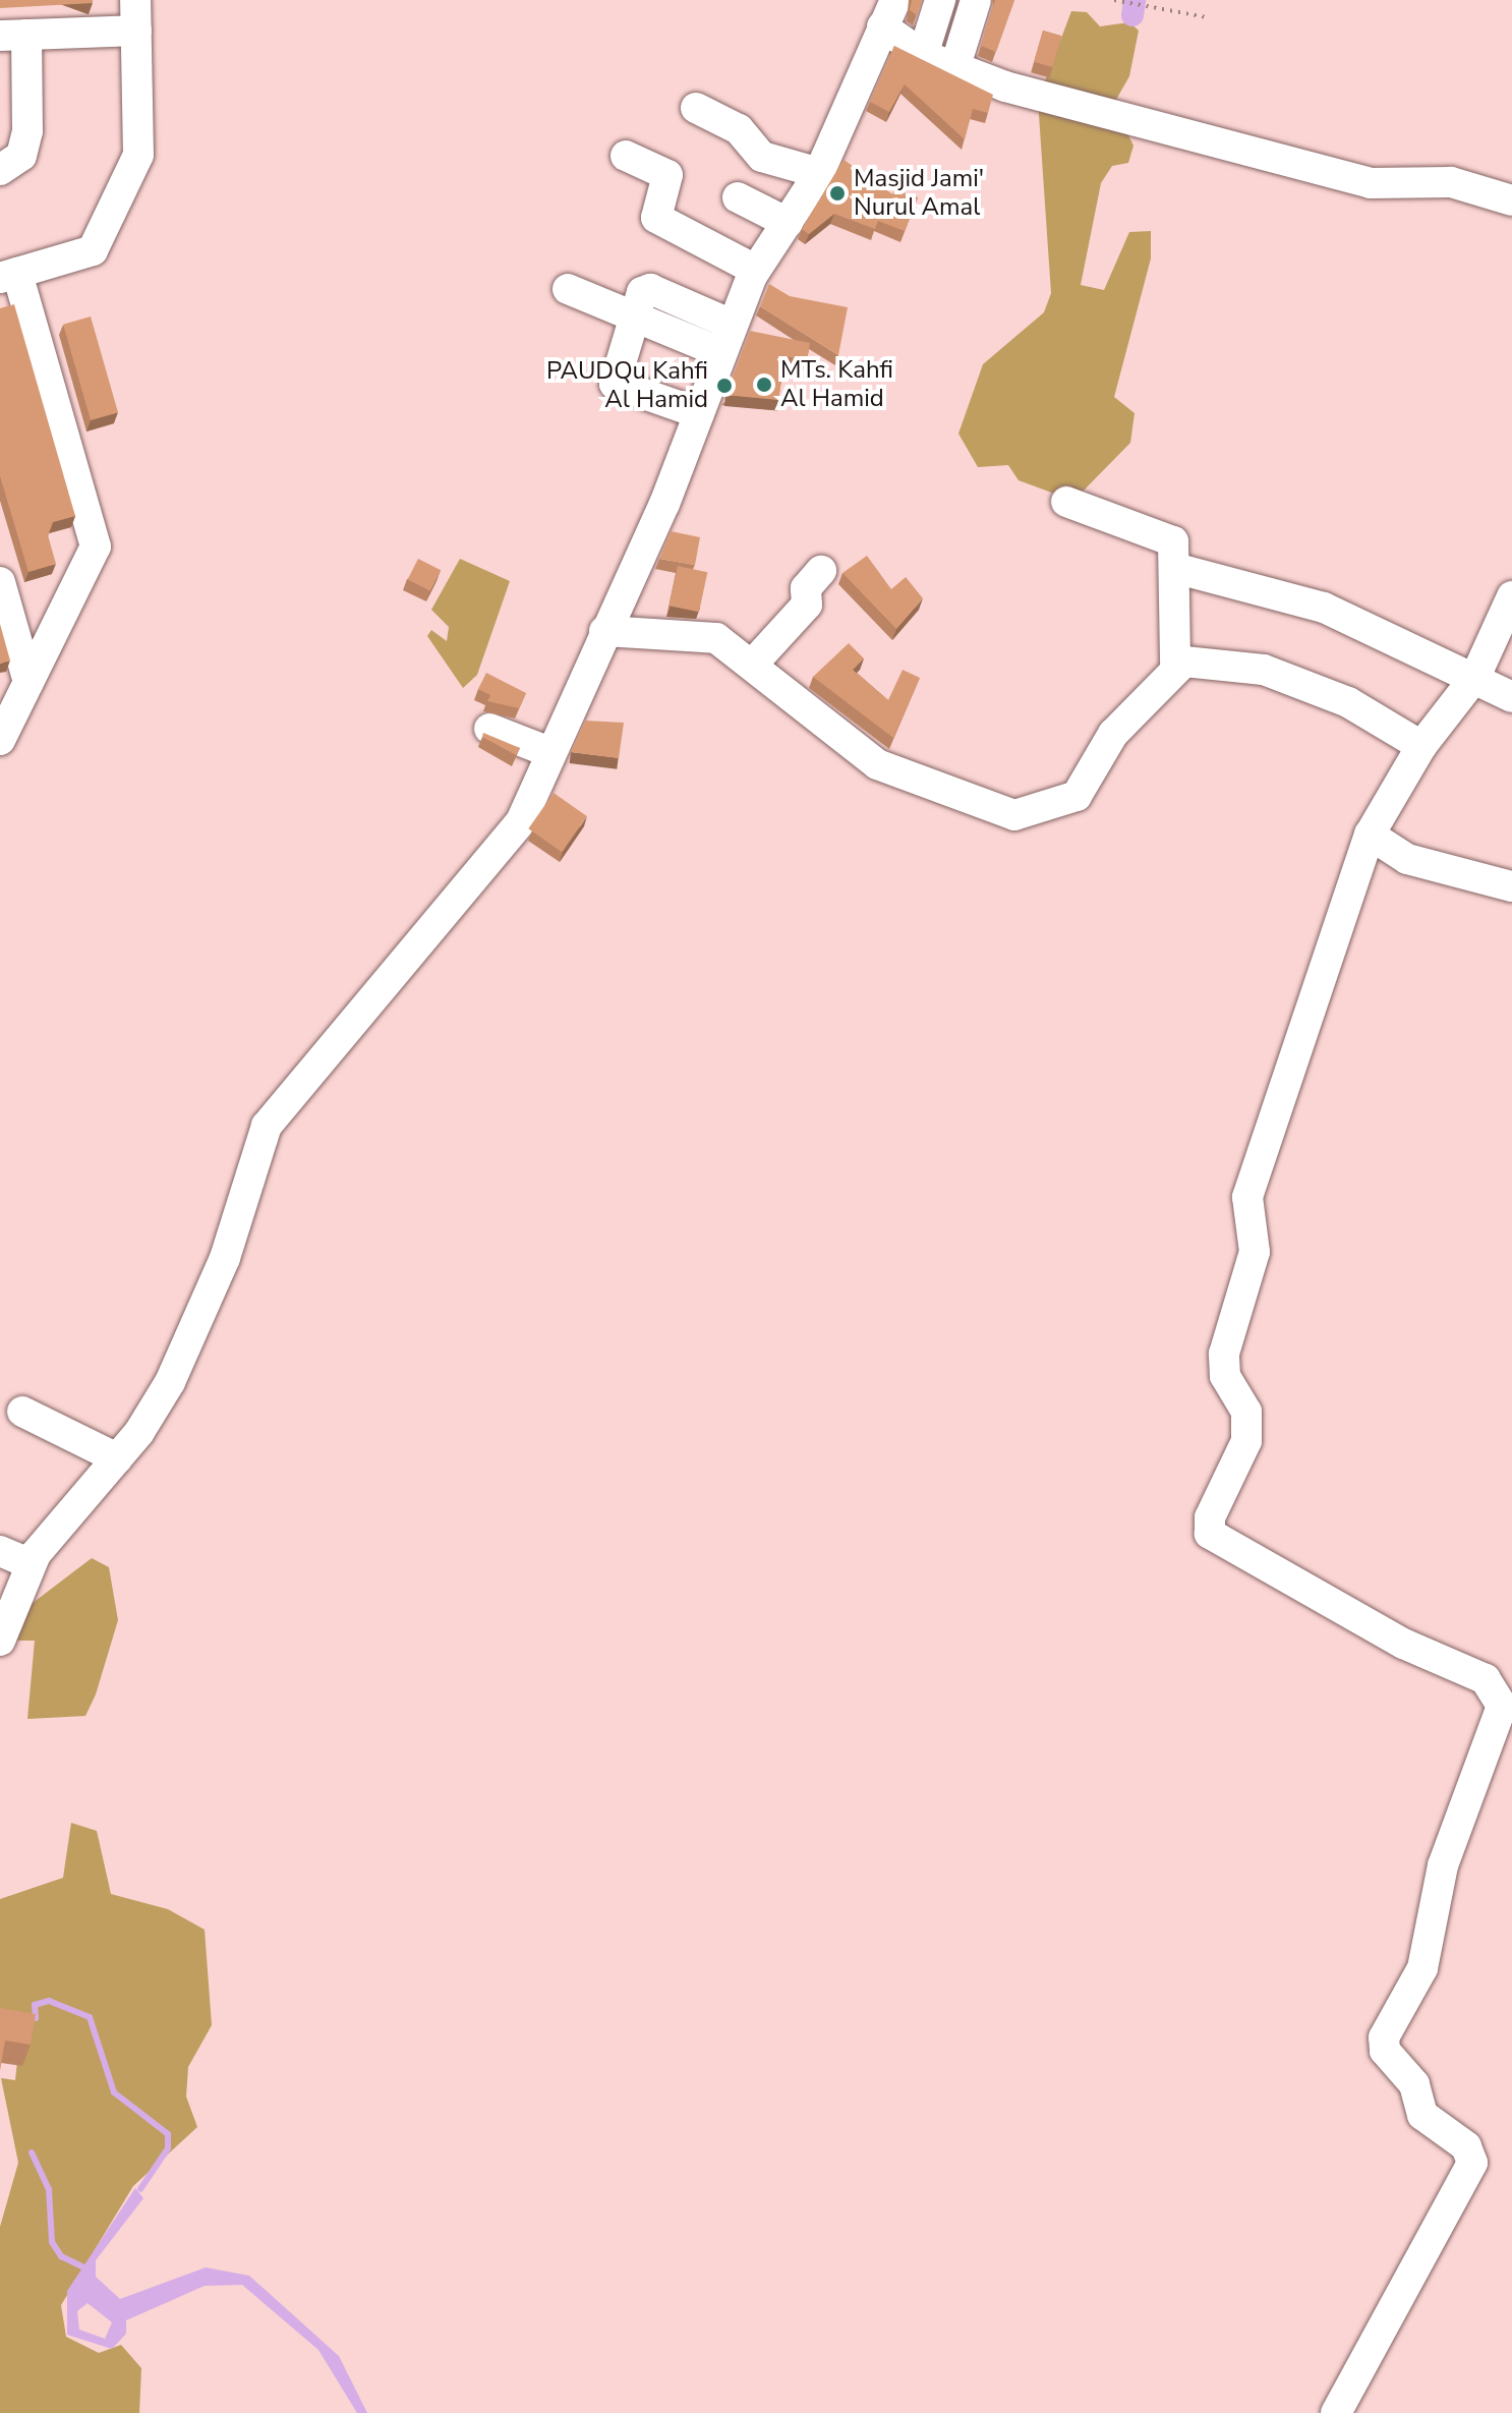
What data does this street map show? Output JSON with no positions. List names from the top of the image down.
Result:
{
  "places": ["Masjid Jami' Nurul Amal", "MTs. Kahfi Al Hamid", "PAUDQu Kahfi Al Hamid"]
}
